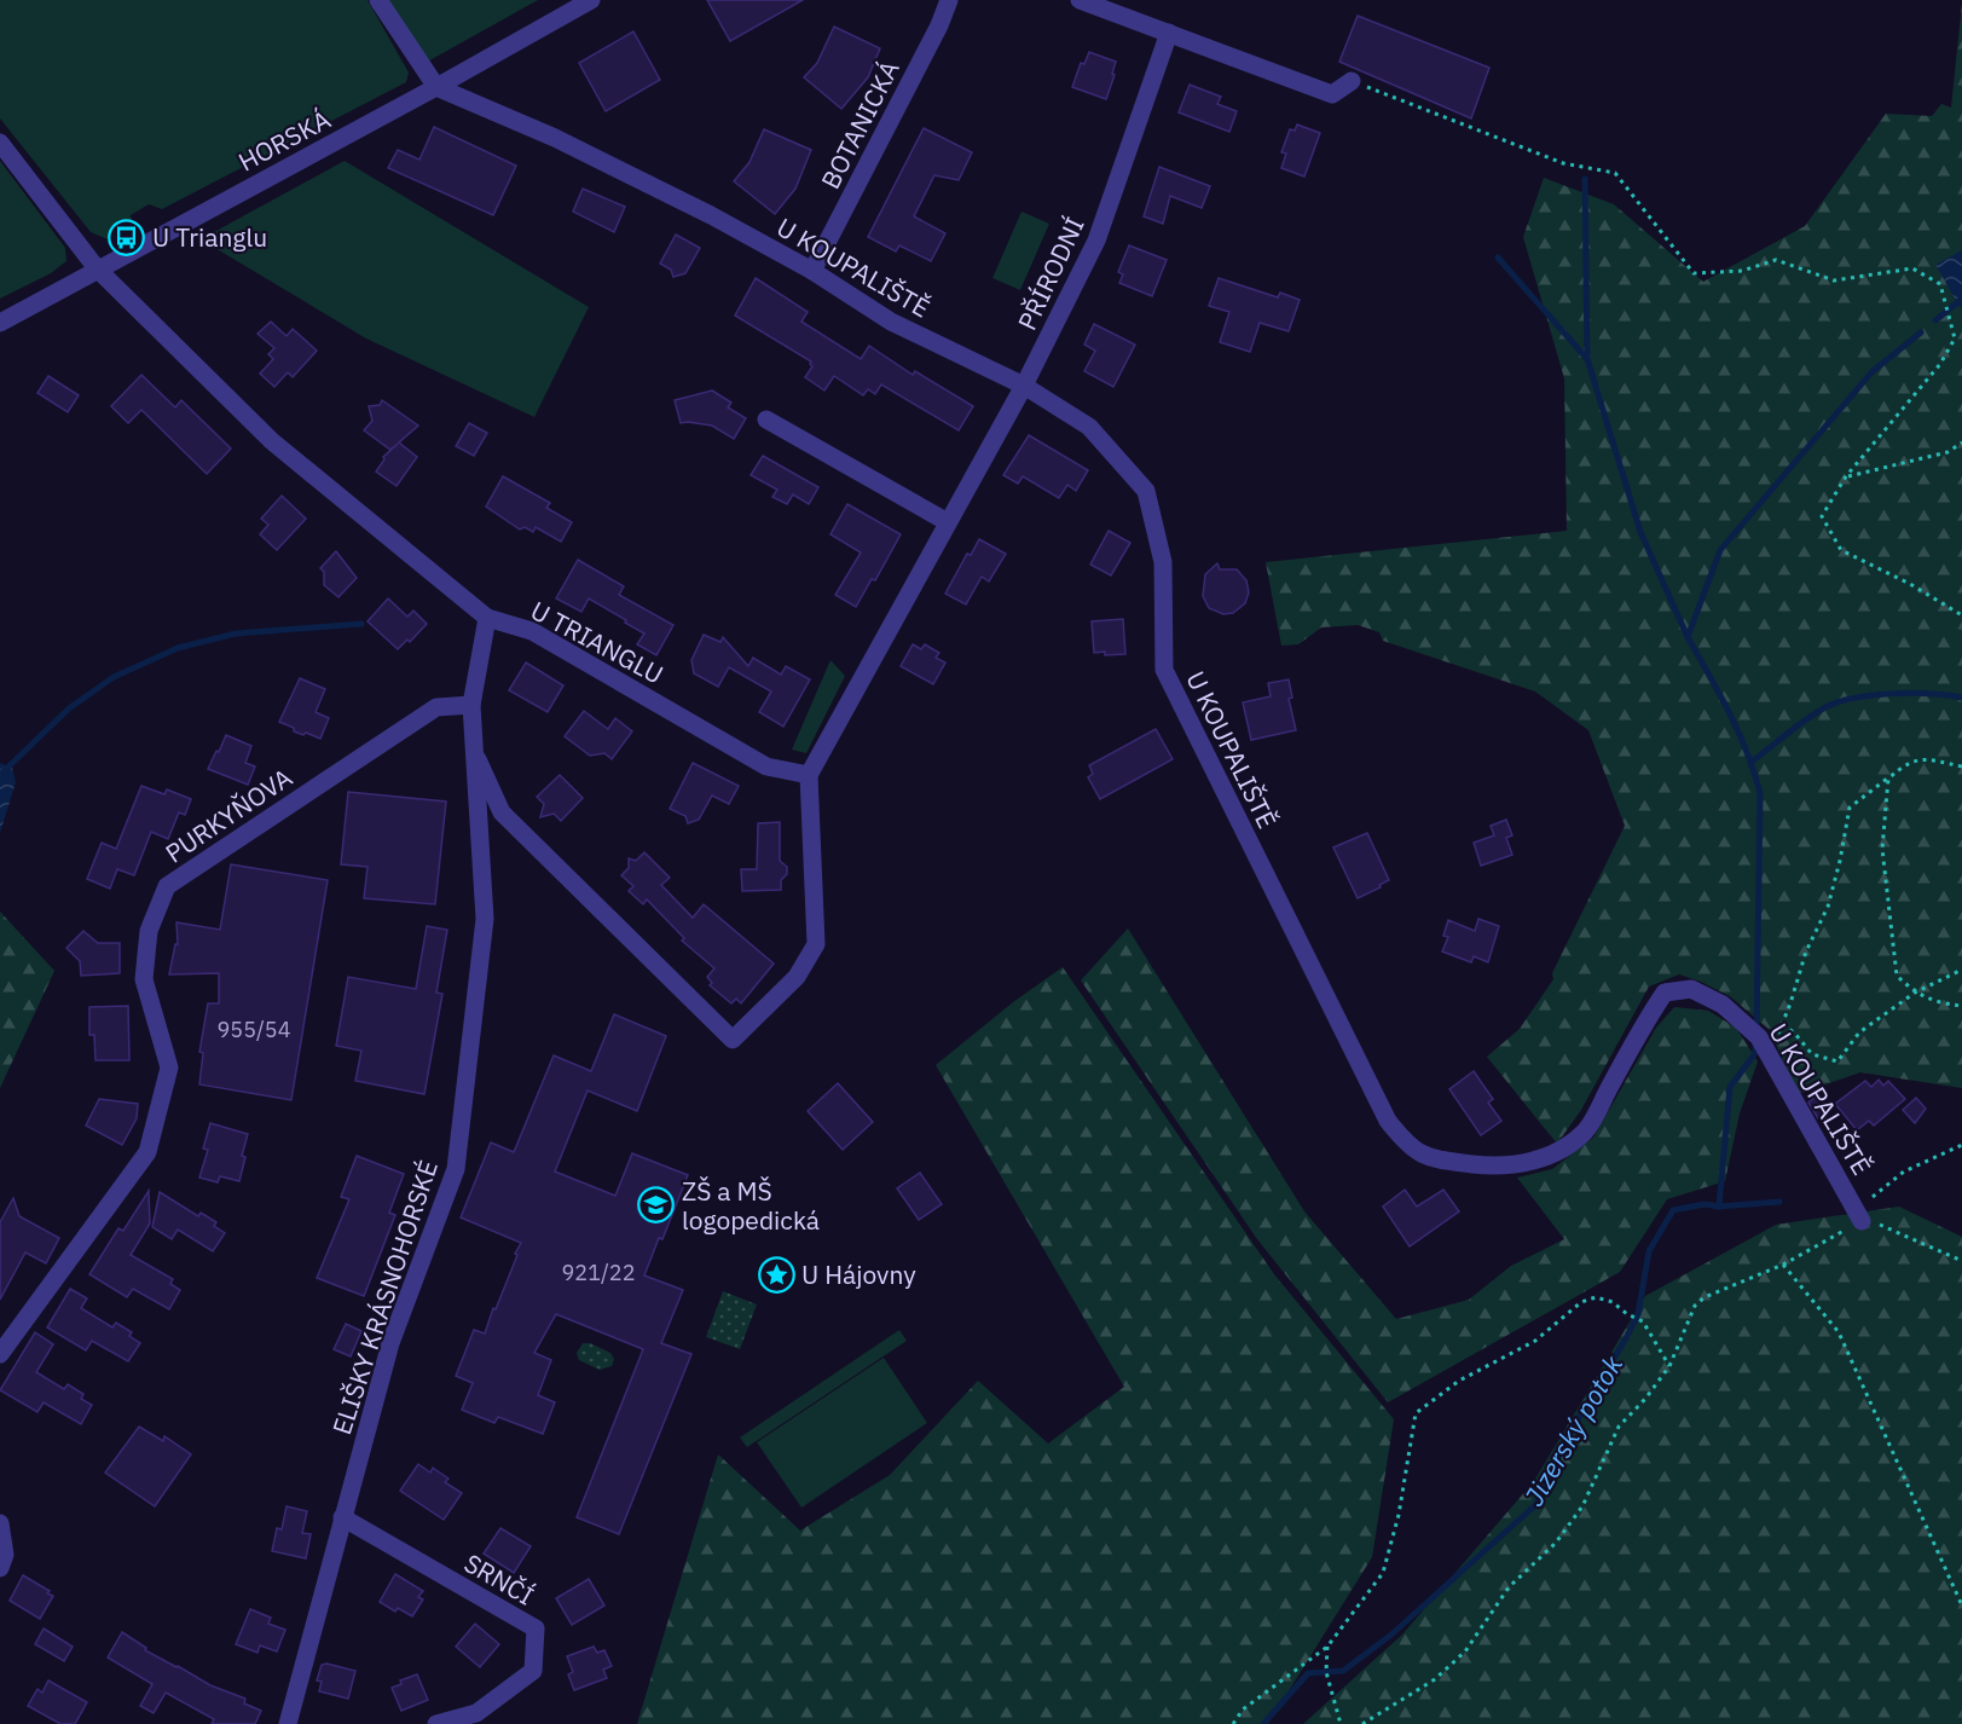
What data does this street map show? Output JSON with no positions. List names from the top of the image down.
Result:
{
  "streets": {
    "street": [
      "BOTANICKÁ",
      "HORSKÁ",
      "U KOUPALIŠTĚ",
      "PŘÍRODNÍ",
      "U TRIANGLU",
      "PURKYŇOVA",
      "ELIŠKY KRÁSNOHORSKÉ",
      "SRNČÍ"
    ]
  },
  "crossings": [
    ["BOTANICKÁ", "U KOUPALIŠTĚ"],
    ["HORSKÁ", "U KOUPALIŠTĚ"],
    ["HORSKÁ", "U TRIANGLU"],
    ["U KOUPALIŠTĚ", "PŘÍRODNÍ"],
    ["PŘÍRODNÍ", "U TRIANGLU"],
    ["U TRIANGLU", "ELIŠKY KRÁSNOHORSKÉ"],
    ["PURKYŇOVA", "ELIŠKY KRÁSNOHORSKÉ"],
    ["ELIŠKY KRÁSNOHORSKÉ", "SRNČÍ"]
  ],
  "water": ["Jizerský potok"],
  "places": {
    "bus stop": ["U Trianglu"],
    "school or university": ["ZŠ a MŠ logopedická"],
    "place": ["U Hájovny"]
  },
  "house_numbers": ["955/54", "921/22"]
}
